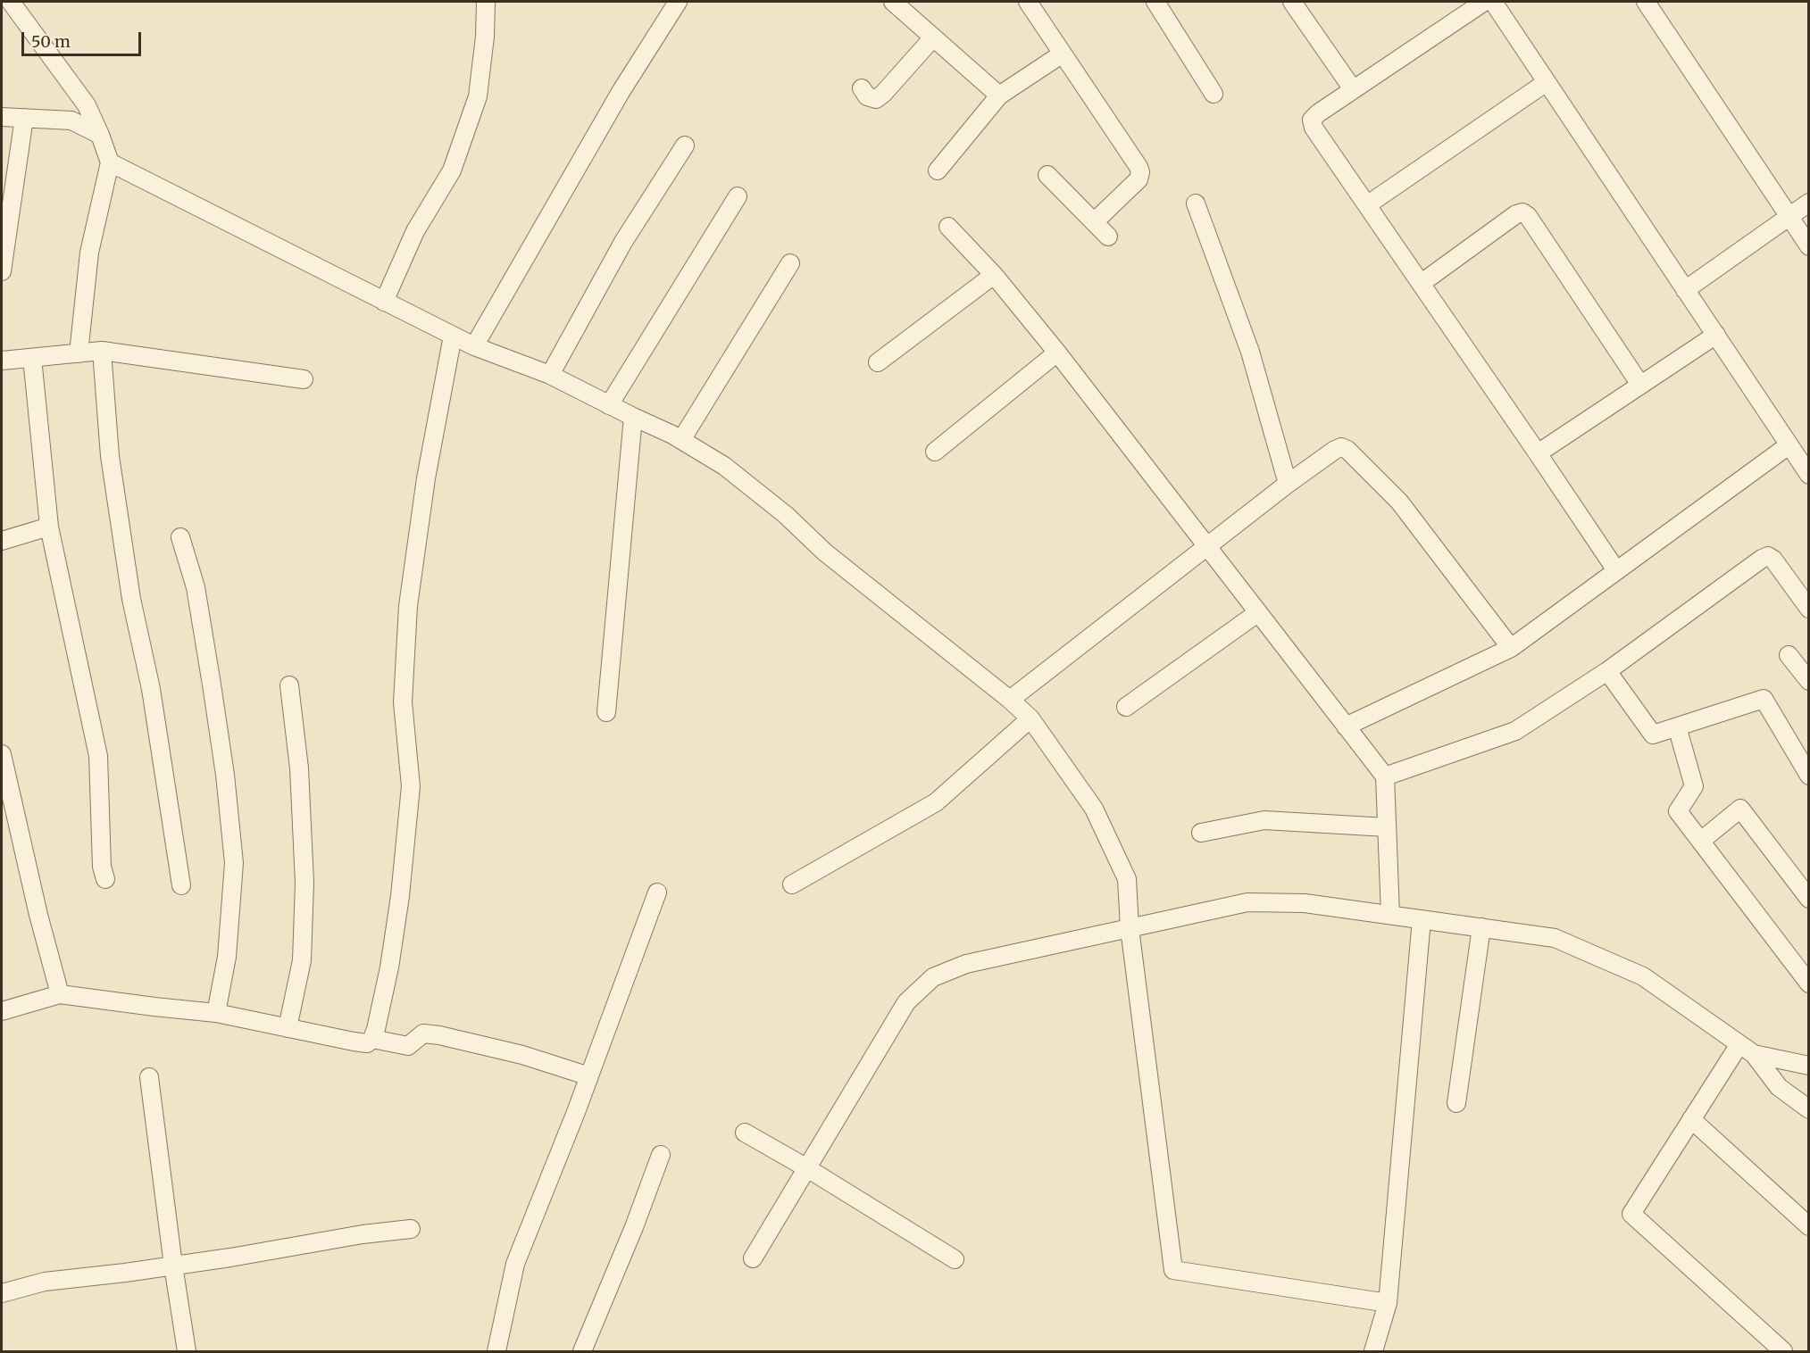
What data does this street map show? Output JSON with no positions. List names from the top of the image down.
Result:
{
  "scale_bar": "50 m"
}
